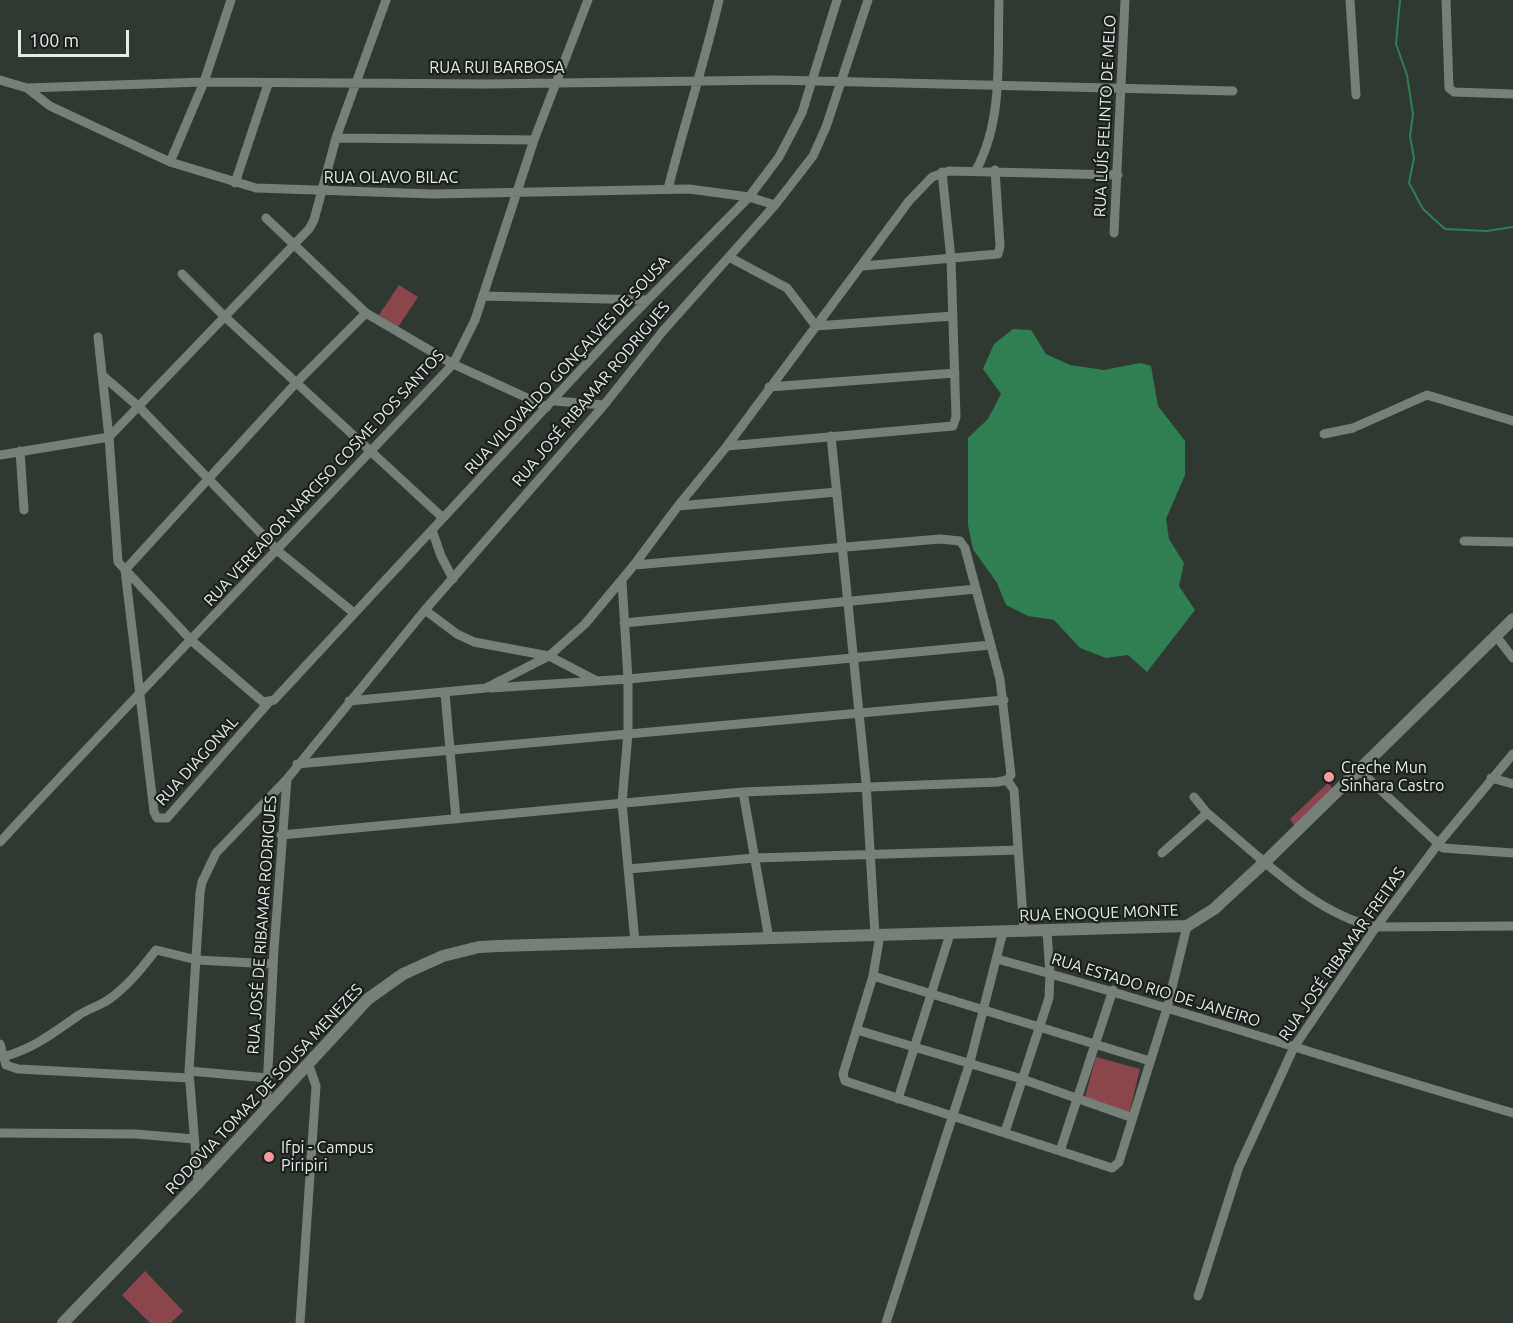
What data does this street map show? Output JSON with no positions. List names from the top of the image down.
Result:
{
  "streets": {
    "main road": ["RUA ENOQUE MONTE", "RODOVIA TOMAZ DE SOUSA MENEZES"],
    "street": [
      "RUA RUI BARBOSA",
      "RUA LUÍS FELINTO DE MELO",
      "RUA OLAVO BILAC",
      "RUA VILOVALDO GONÇALVES DE SOUSA",
      "RUA JOSÉ RIBAMAR RODRIGUES",
      "RUA VEREADOR NARCISO COSME DOS SANTOS",
      "RUA DIAGONAL",
      "RUA JOSÉ DE RIBAMAR RODRIGUES",
      "RUA JOSÉ RIBAMAR FREITAS",
      "RUA ESTADO RIO DE JANEIRO"
    ]
  },
  "crossings": [
    ["RUA RUI BARBOSA", "RUA LUÍS FELINTO DE MELO"],
    ["RUA RUI BARBOSA", "RUA OLAVO BILAC"],
    ["RUA RUI BARBOSA", "RUA VILOVALDO GONÇALVES DE SOUSA"],
    ["RUA RUI BARBOSA", "RUA JOSÉ RIBAMAR RODRIGUES"],
    ["RUA RUI BARBOSA", "RUA VEREADOR NARCISO COSME DOS SANTOS"],
    ["RUA OLAVO BILAC", "RUA VILOVALDO GONÇALVES DE SOUSA"],
    ["RUA OLAVO BILAC", "RUA JOSÉ RIBAMAR RODRIGUES"],
    ["RUA OLAVO BILAC", "RUA VEREADOR NARCISO COSME DOS SANTOS"],
    ["RUA VILOVALDO GONÇALVES DE SOUSA", "RUA DIAGONAL"],
    ["RUA JOSÉ RIBAMAR RODRIGUES", "RUA JOSÉ DE RIBAMAR RODRIGUES"],
    ["RUA JOSÉ RIBAMAR RODRIGUES", "RODOVIA TOMAZ DE SOUSA MENEZES"],
    ["RUA VEREADOR NARCISO COSME DOS SANTOS", "RUA DIAGONAL"],
    ["RUA ENOQUE MONTE", "RODOVIA TOMAZ DE SOUSA MENEZES"],
    ["RUA JOSÉ DE RIBAMAR RODRIGUES", "RODOVIA TOMAZ DE SOUSA MENEZES"],
    ["RUA JOSÉ RIBAMAR FREITAS", "RUA ESTADO RIO DE JANEIRO"]
  ],
  "places": ["Creche Mun Sinhara Castro", "Ifpi - Campus Piripiri"],
  "scale_bar": "100 m"
}
